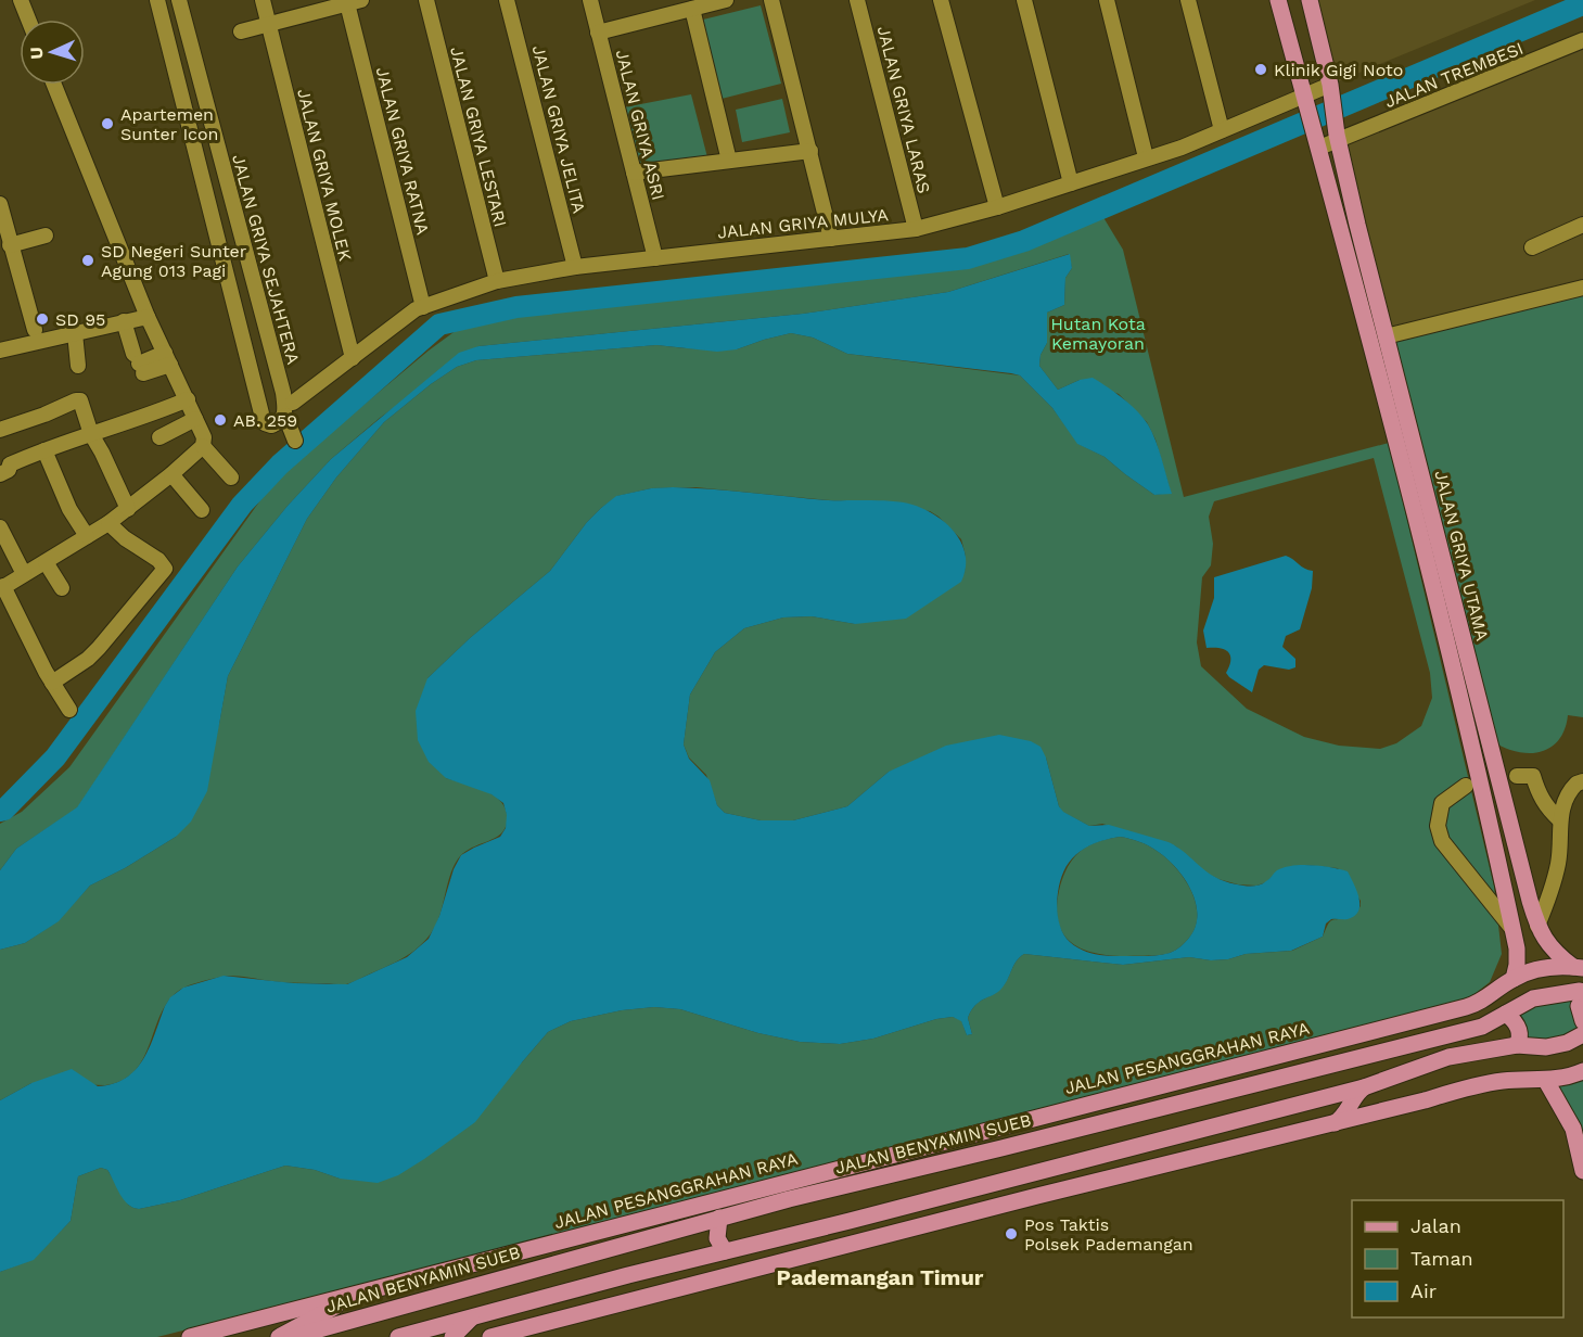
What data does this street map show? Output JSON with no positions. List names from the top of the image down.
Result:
{
  "streets": {
    "main road": ["JALAN GRIYA UTAMA", "JALAN PESANGGRAHAN RAYA", "JALAN BENYAMIN SUEB"],
    "street": [
      "JALAN TREMBESI",
      "JALAN GRIYA LARAS",
      "JALAN GRIYA ASRI",
      "JALAN GRIYA JELITA",
      "JALAN GRIYA LESTARI",
      "JALAN GRIYA RATNA",
      "JALAN GRIYA MOLEK",
      "JALAN GRIYA MULYA",
      "JALAN GRIYA SEJAHTERA"
    ]
  },
  "crossings": [
    ["JALAN TREMBESI", "JALAN GRIYA UTAMA"],
    ["JALAN GRIYA LARAS", "JALAN GRIYA MULYA"],
    ["JALAN GRIYA ASRI", "JALAN GRIYA MULYA"],
    ["JALAN GRIYA JELITA", "JALAN GRIYA MULYA"],
    ["JALAN GRIYA LESTARI", "JALAN GRIYA MULYA"],
    ["JALAN GRIYA RATNA", "JALAN GRIYA MULYA"],
    ["JALAN GRIYA MOLEK", "JALAN GRIYA MULYA"],
    ["JALAN GRIYA MULYA", "JALAN GRIYA SEJAHTERA"],
    ["JALAN GRIYA MULYA", "JALAN GRIYA UTAMA"],
    ["JALAN GRIYA UTAMA", "JALAN PESANGGRAHAN RAYA"]
  ],
  "districts": ["Pademangan Timur"],
  "parks": ["Hutan Kota Kemayoran"],
  "places": [
    "Klinik Gigi Noto",
    "Apartemen Sunter Icon",
    "SD Negeri Sunter Agung 013 Pagi",
    "SD 95",
    "AB. 259",
    "Pos Taktis Polsek Pademangan"
  ],
  "legend": ["Jalan", "Taman", "Air"],
  "north": "left"
}
